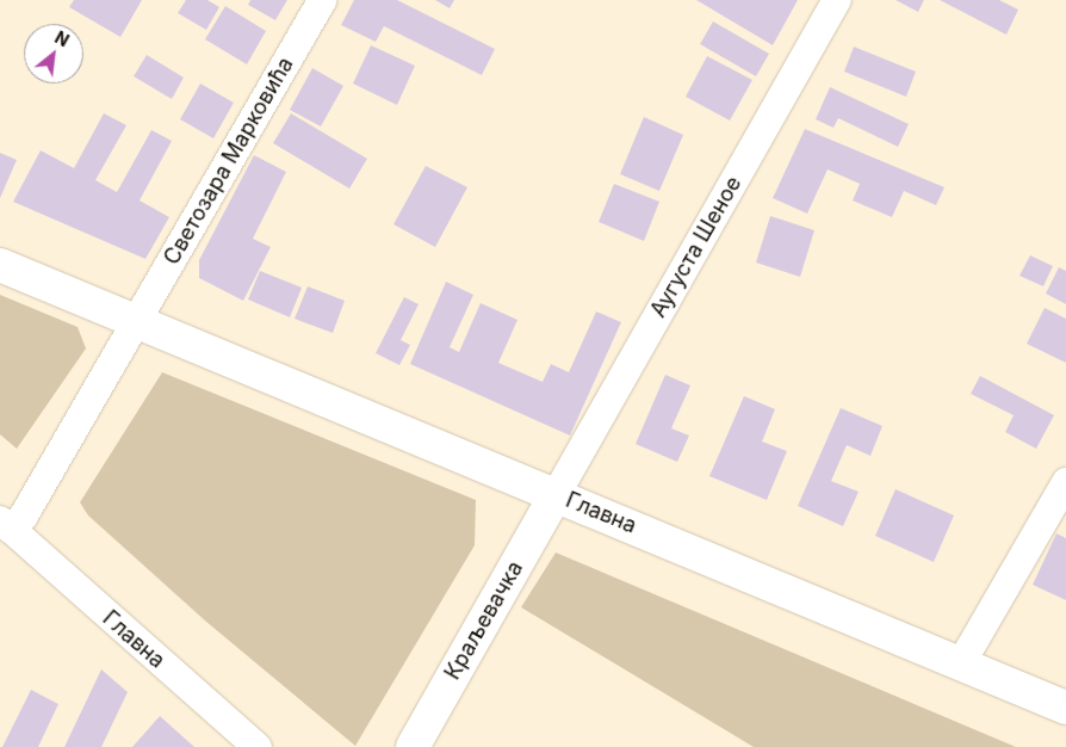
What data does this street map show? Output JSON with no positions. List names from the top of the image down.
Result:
{
  "streets": {
    "main road": ["Главна", "Краљевачка"],
    "street": ["Светозара Марковића", "Аугуста Шеное"]
  },
  "crossings": [
    ["Светозара Марковића", "Главна"],
    ["Аугуста Шеное", "Главна"],
    ["Аугуста Шеное", "Краљевачка"],
    ["Главна", "Краљевачка"]
  ],
  "north": "top right"
}
